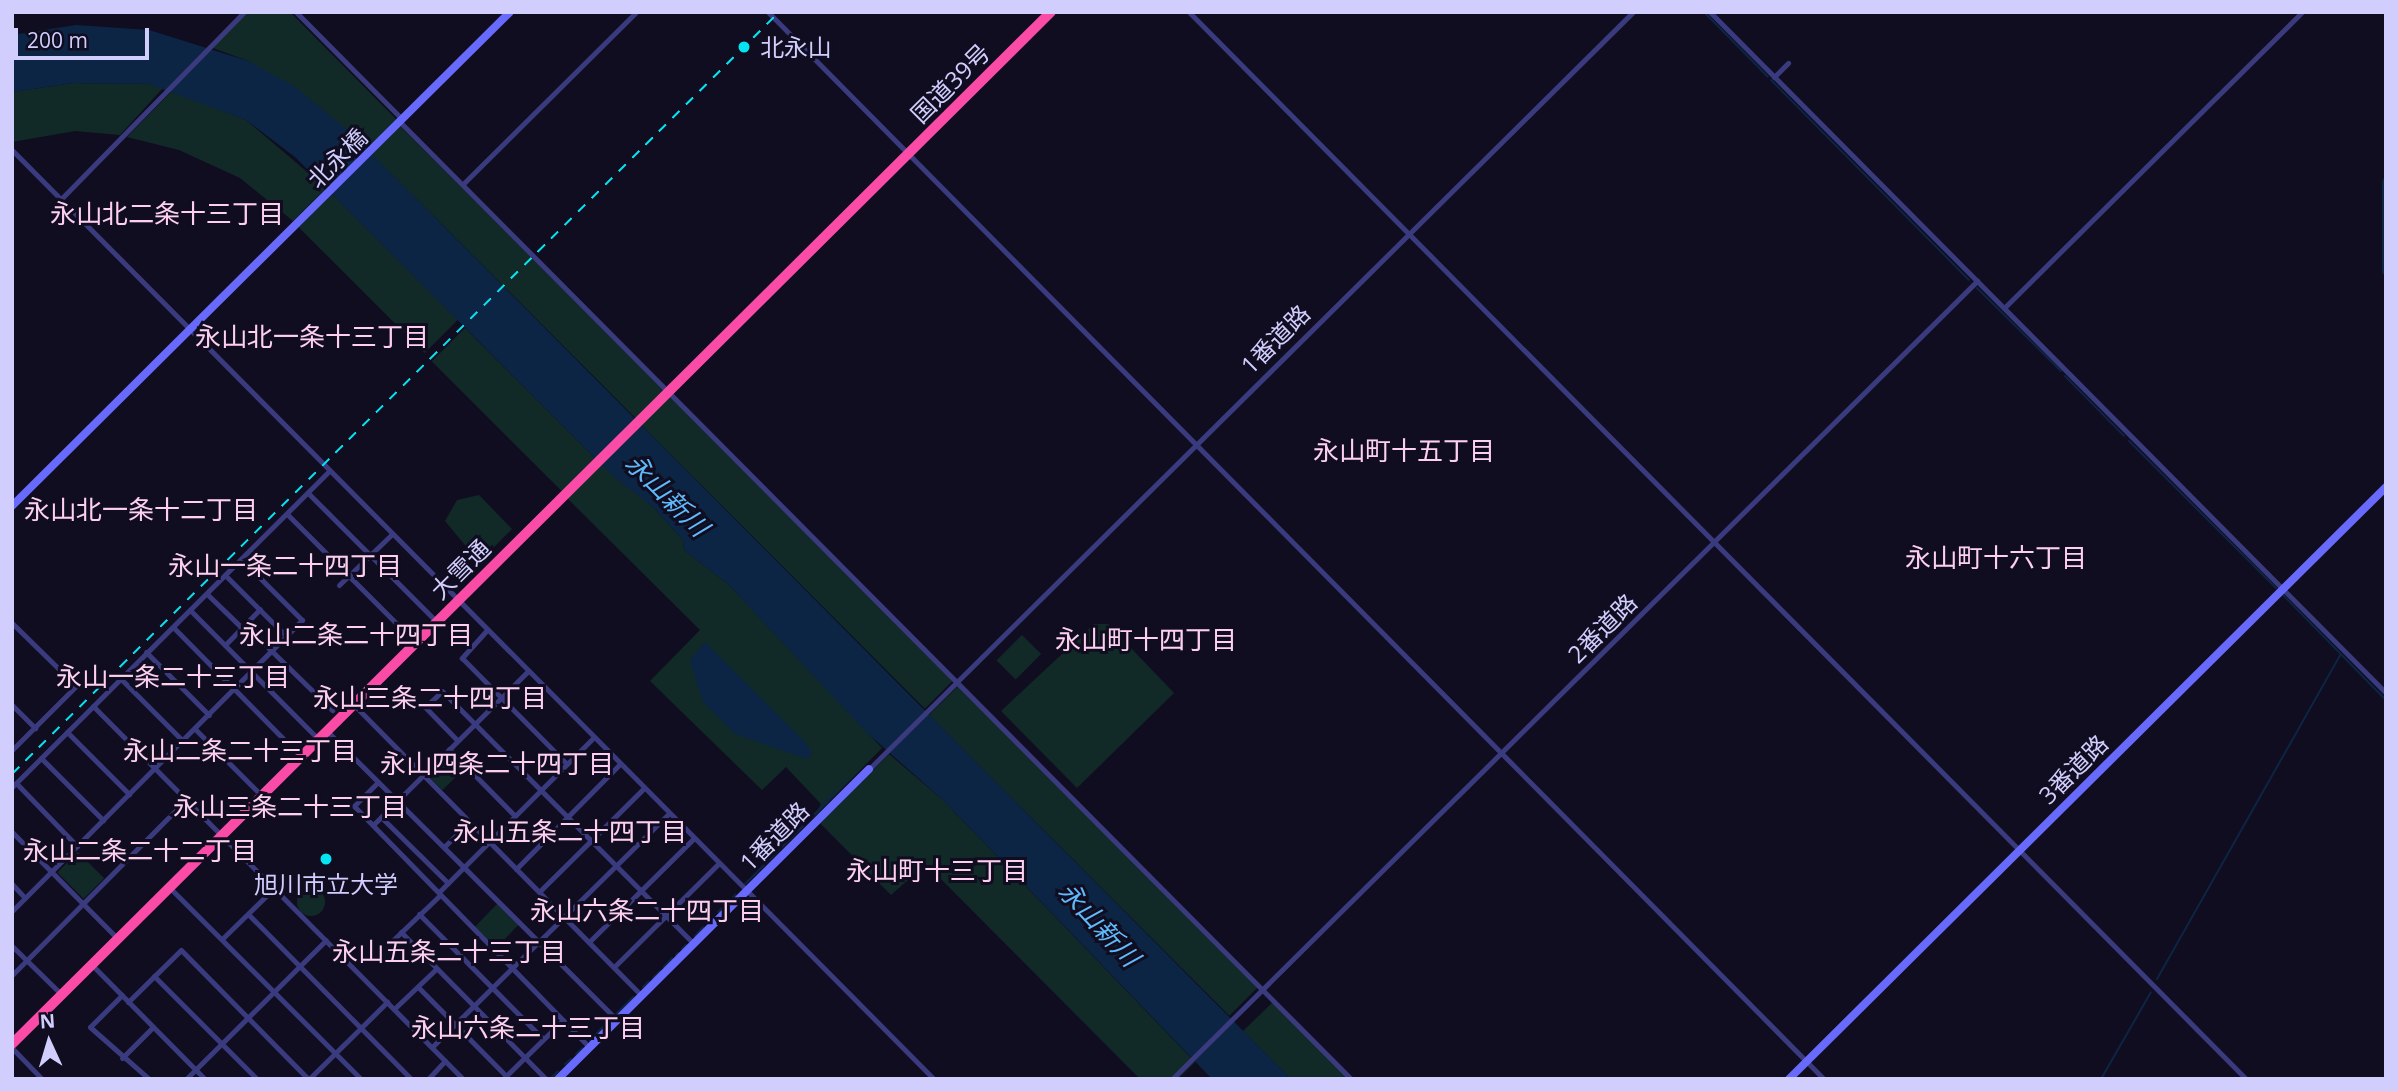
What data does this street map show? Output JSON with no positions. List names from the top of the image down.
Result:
{
  "streets": {
    "highway": ["国道39号", "大雪通"],
    "street": [
      "北永橋",
      "1番道路",
      "2番道路",
      "3番道路"
    ]
  },
  "crossings": [
    ["国道39号", "大雪通"]
  ],
  "districts": [
    "永山北二条十三丁目",
    "永山北一条十三丁目",
    "永山町十五丁目",
    "永山北一条十二丁目",
    "永山町十六丁目",
    "永山一条二十四丁目",
    "永山二条二十四丁目",
    "永山町十四丁目",
    "永山一条二十三丁目",
    "永山三条二十四丁目",
    "永山二条二十三丁目",
    "永山四条二十四丁目",
    "永山三条二十三丁目",
    "永山五条二十四丁目",
    "永山二条二十二丁目",
    "永山町十三丁目",
    "永山六条二十四丁目",
    "永山五条二十三丁目",
    "永山六条二十三丁目"
  ],
  "water": ["永山新川"],
  "places": ["北永山", "旭川市立大学"],
  "scale_bar": "200 m",
  "north": "top"
}
